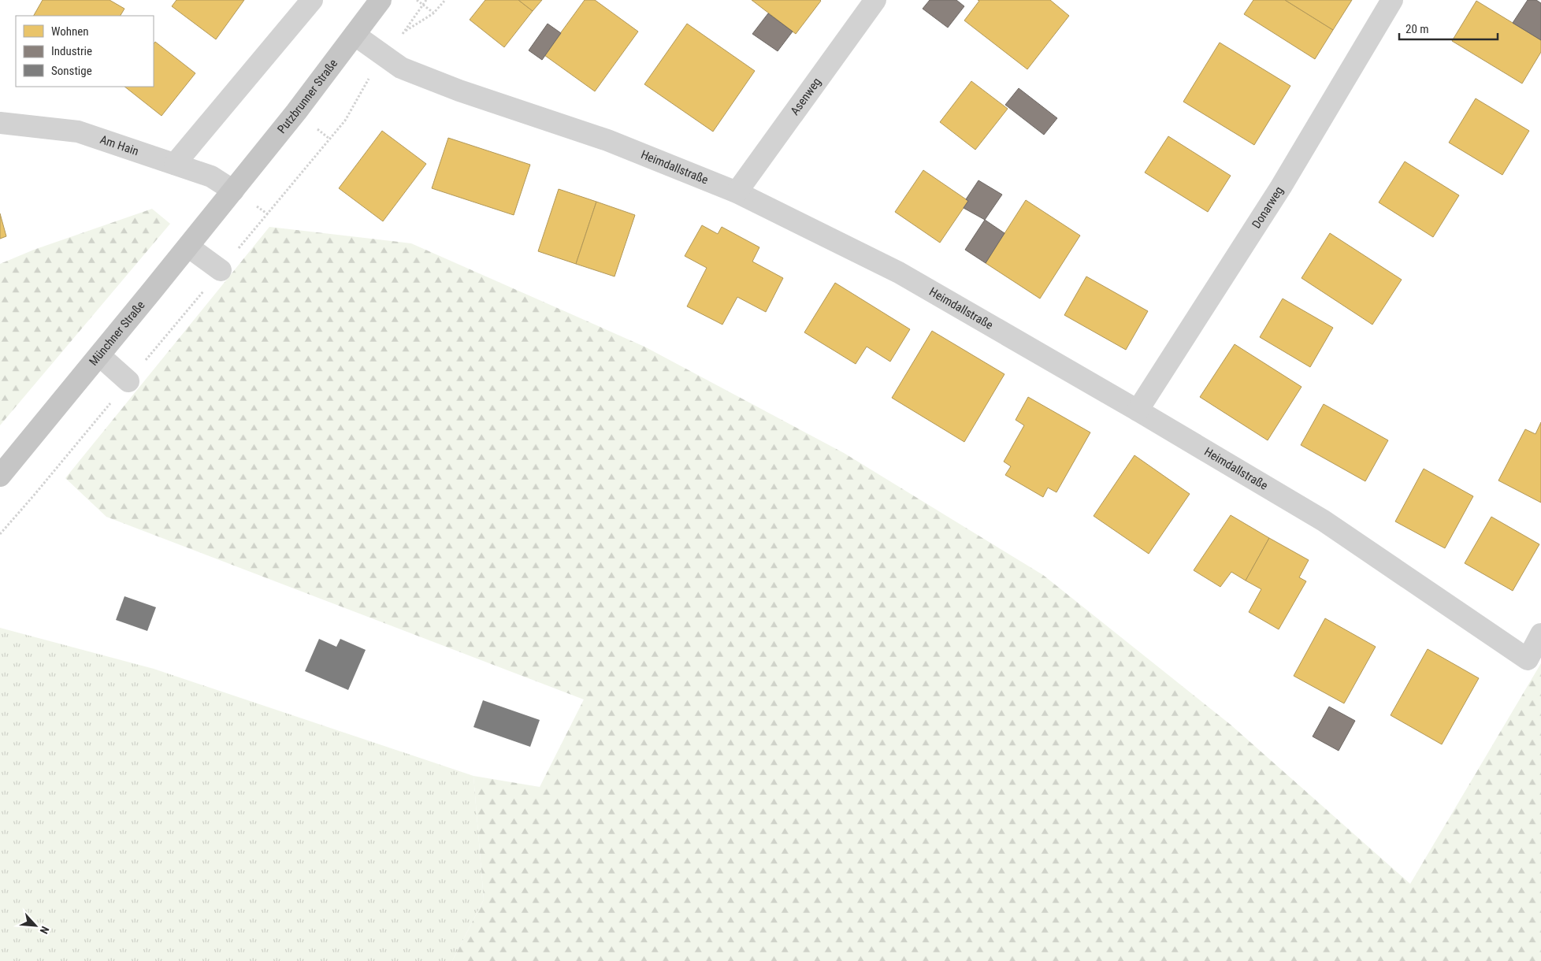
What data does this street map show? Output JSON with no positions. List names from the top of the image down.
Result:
{
  "streets": {
    "main road": ["Putzbrunner Straße", "Münchner Straße"],
    "street": [
      "Asenweg",
      "Am Hain",
      "Heimdallstraße",
      "Donarweg"
    ]
  },
  "crossings": [
    ["Putzbrunner Straße", "Am Hain"],
    ["Putzbrunner Straße", "Heimdallstraße"],
    ["Putzbrunner Straße", "Münchner Straße"],
    ["Asenweg", "Heimdallstraße"],
    ["Am Hain", "Münchner Straße"],
    ["Heimdallstraße", "Donarweg"]
  ],
  "legend": ["Wohnen", "Industrie", "Sonstige"],
  "scale_bar": "20 m",
  "north": "bottom right"
}
